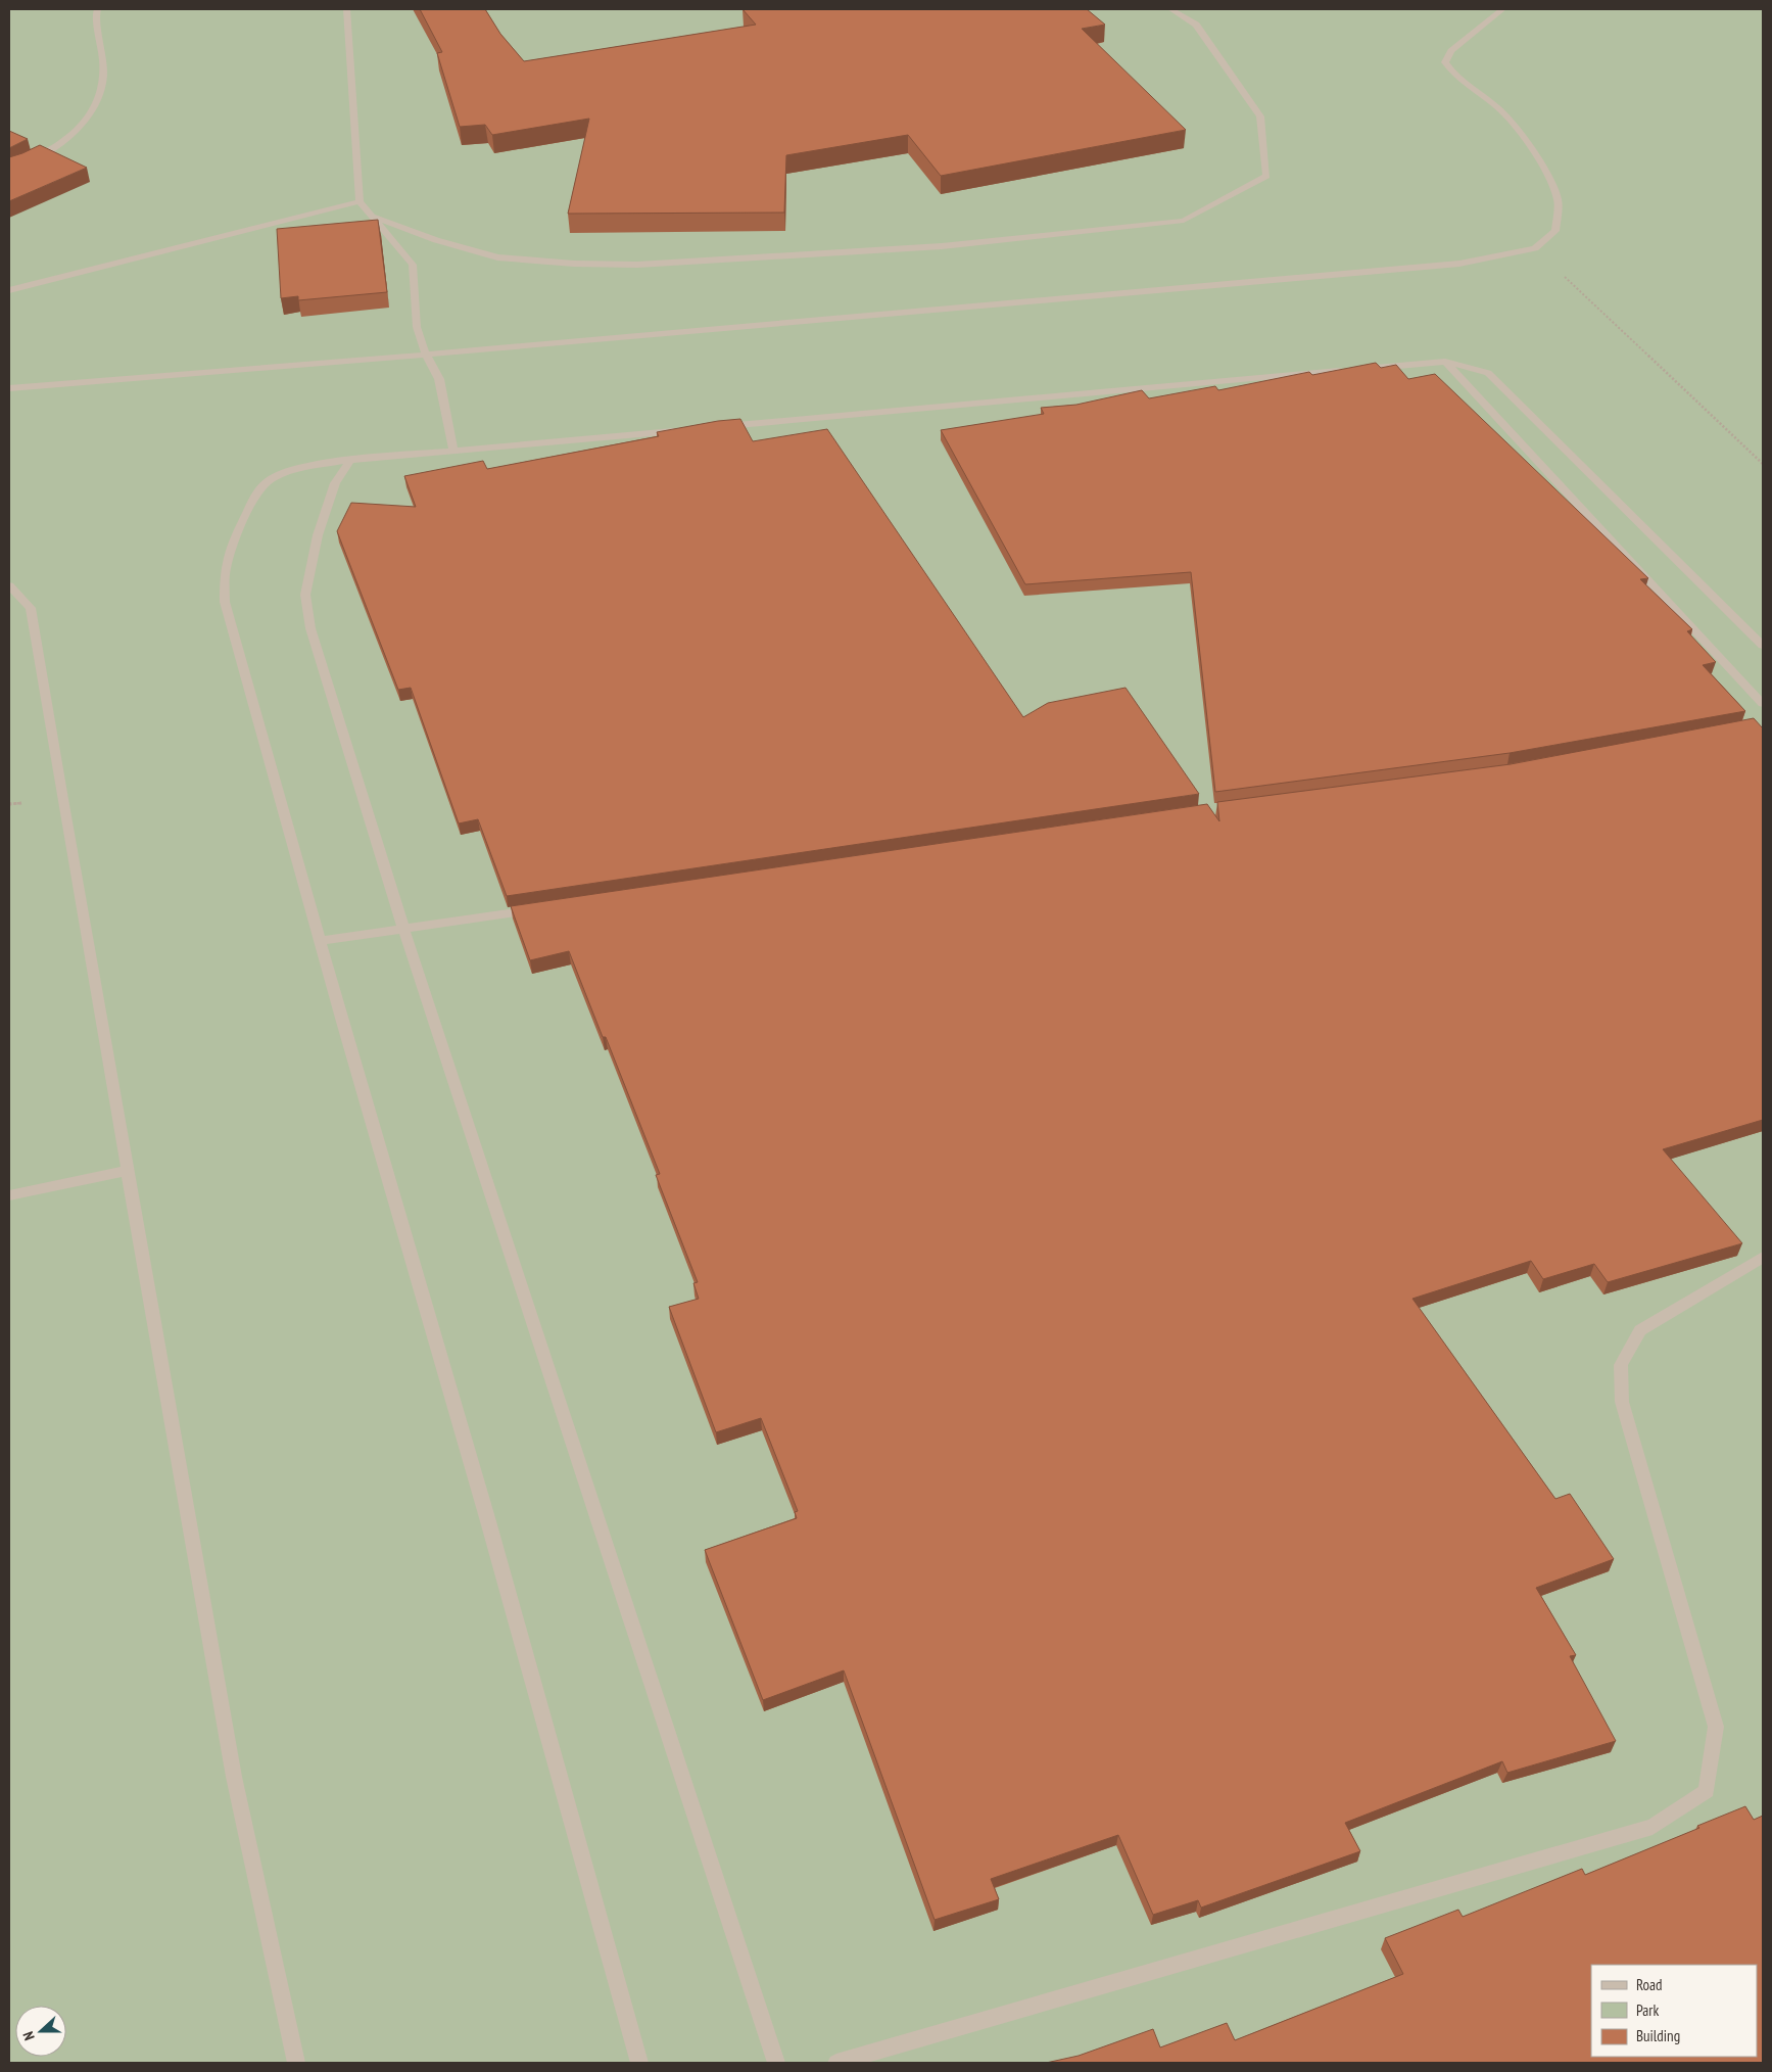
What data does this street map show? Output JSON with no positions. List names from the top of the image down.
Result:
{
  "legend": ["Road", "Park", "Building"],
  "north": "left"
}
